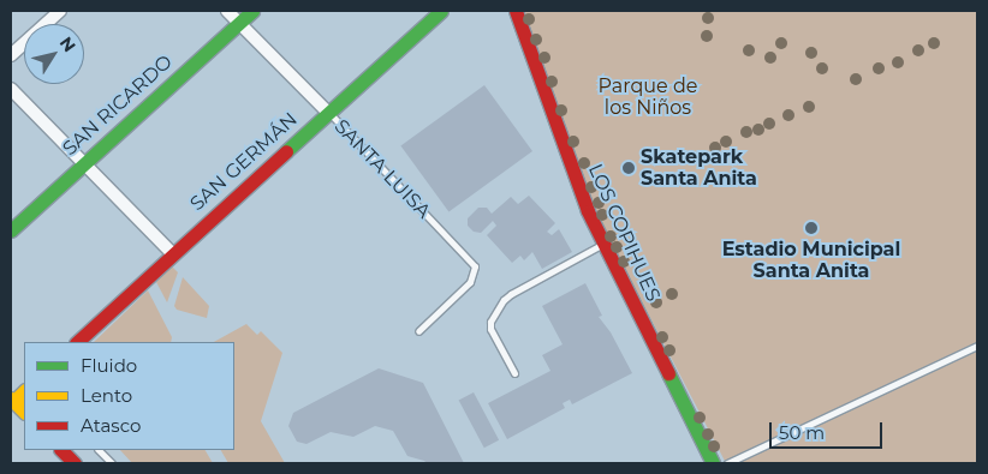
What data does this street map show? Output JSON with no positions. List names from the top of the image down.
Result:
{
  "streets": {
    "street": [
      "SAN RICARDO",
      "SAN GERMÁN",
      "SANTA LUISA",
      "LOS COPIHUES"
    ]
  },
  "crossings": [
    ["SAN RICARDO", "SANTA LUISA"],
    ["SAN GERMÁN", "SANTA LUISA"]
  ],
  "parks": ["Parque de los Niños"],
  "places": ["Skatepark Santa Anita", "Estadio Municipal Santa Anita"],
  "legend": ["Fluido", "Lento", "Atasco"],
  "scale_bar": "50 m",
  "north": "top right"
}
